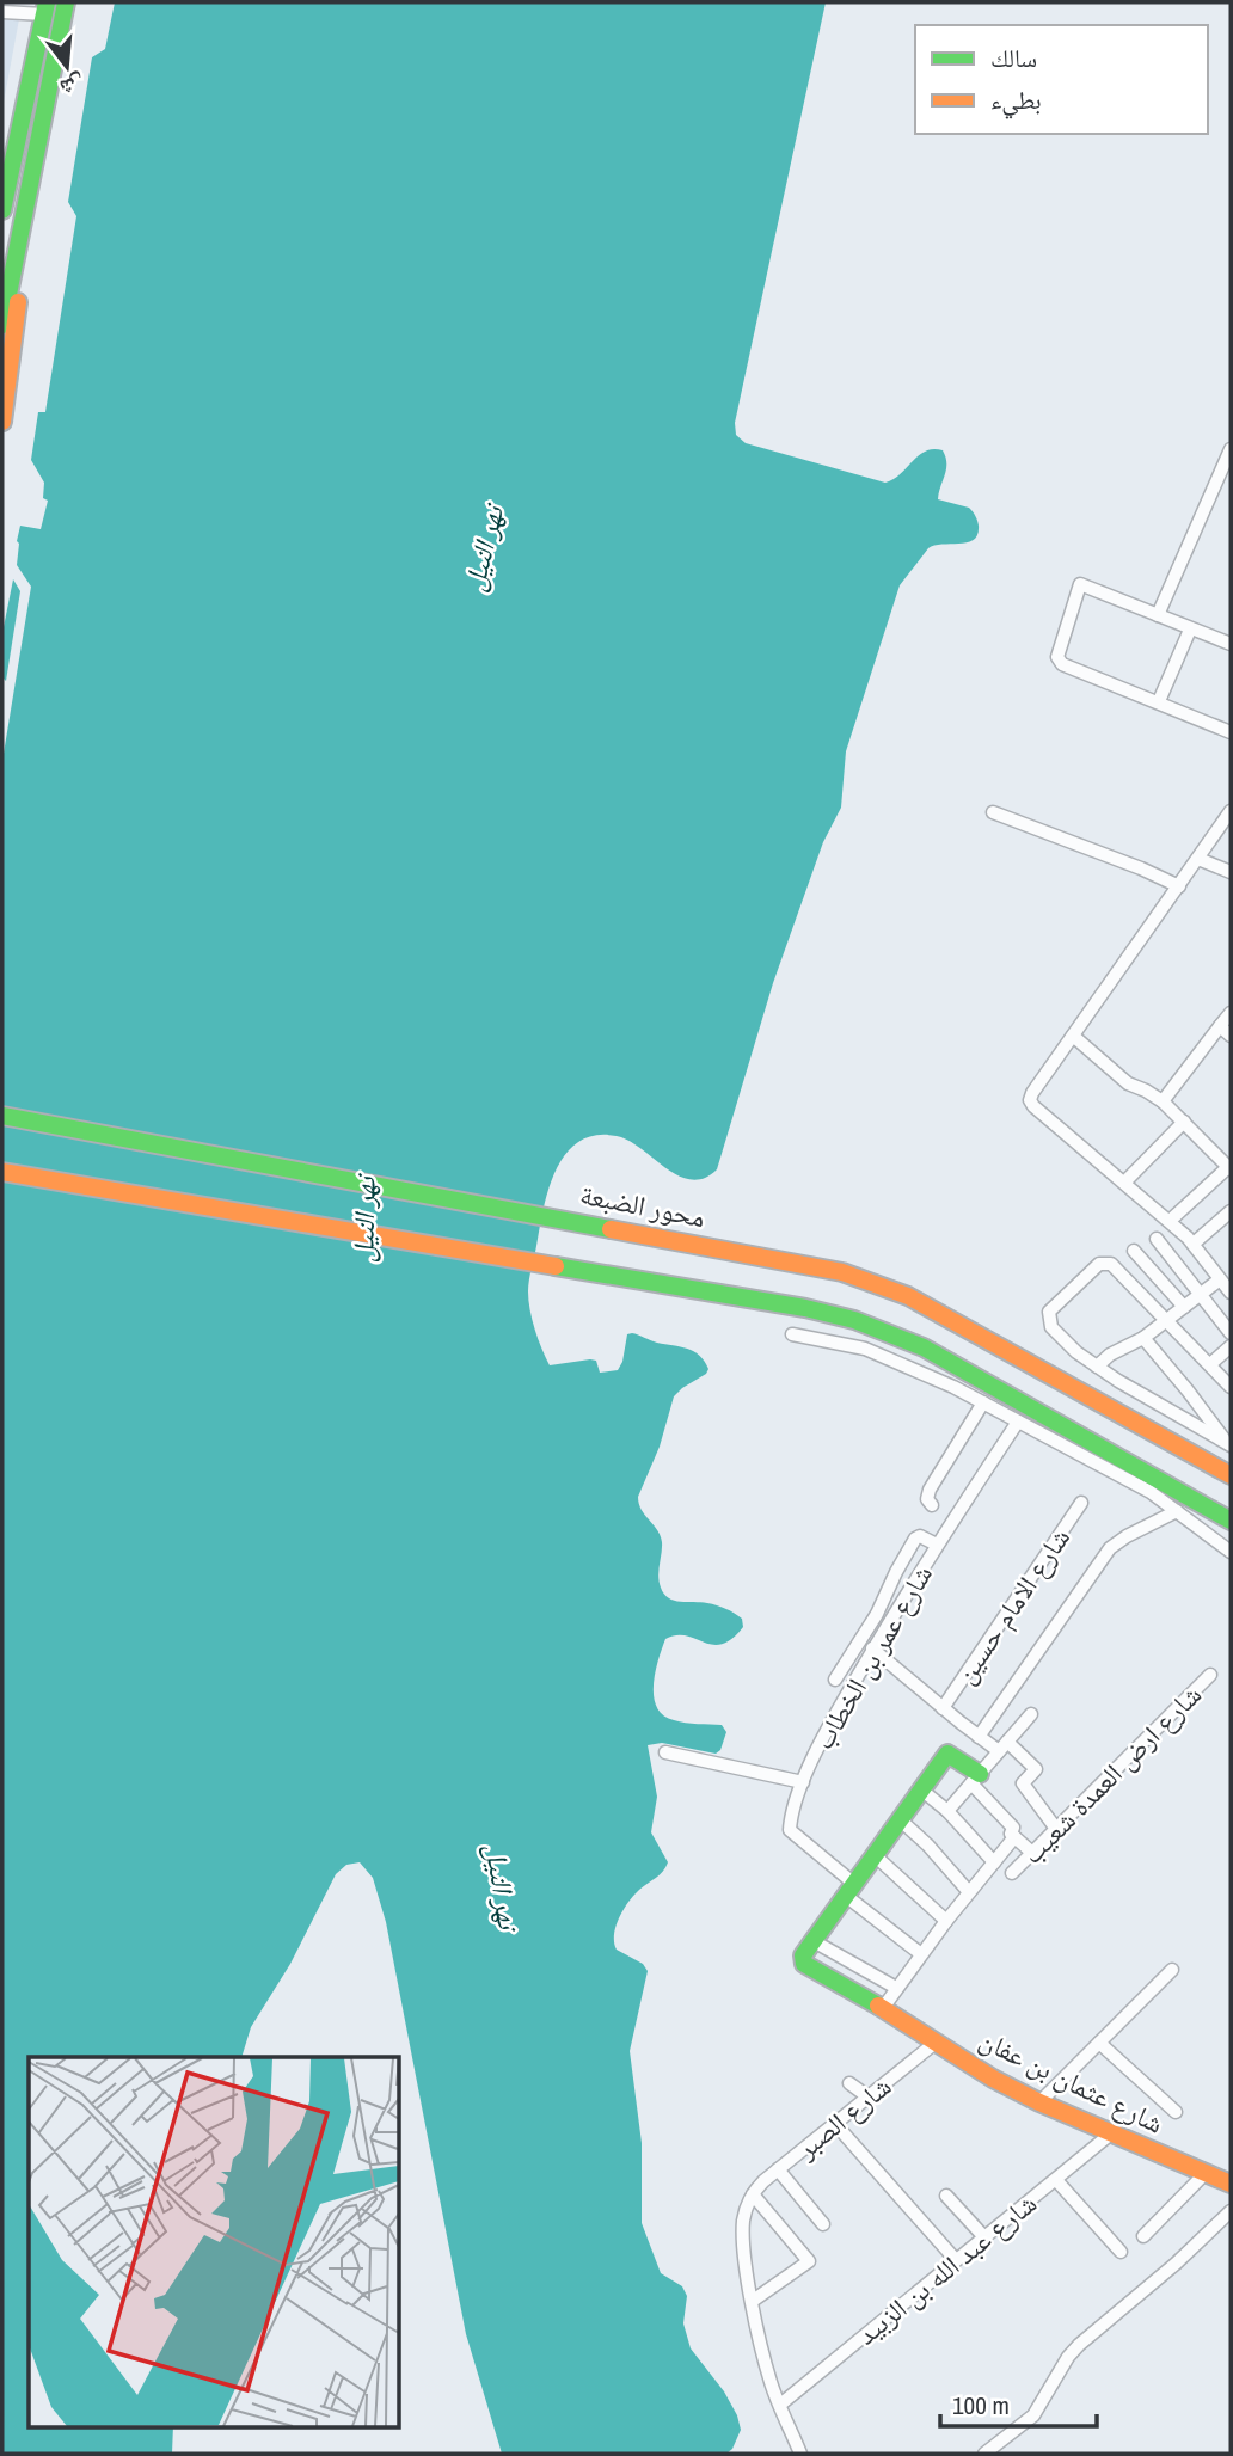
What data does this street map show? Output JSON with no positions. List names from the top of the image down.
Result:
{
  "streets": {
    "main road": ["محور الضبعة", "شارع عثمان بن عفان"],
    "street": [
      "شارع الامام حسين",
      "شارع عمر بن الخطاب",
      "شارع ارض العمدة شعيب",
      "شارع الصبر",
      "شارع عبد الله بن الزبيد"
    ]
  },
  "crossings": [
    ["شارع عثمان بن عفان", "شارع الصبر"],
    ["شارع عثمان بن عفان", "شارع عبد الله بن الزبيد"]
  ],
  "water": ["نهر النيل"],
  "legend": ["سالك", "بطيء"],
  "scale_bar": "100 m",
  "north": "bottom"
}
